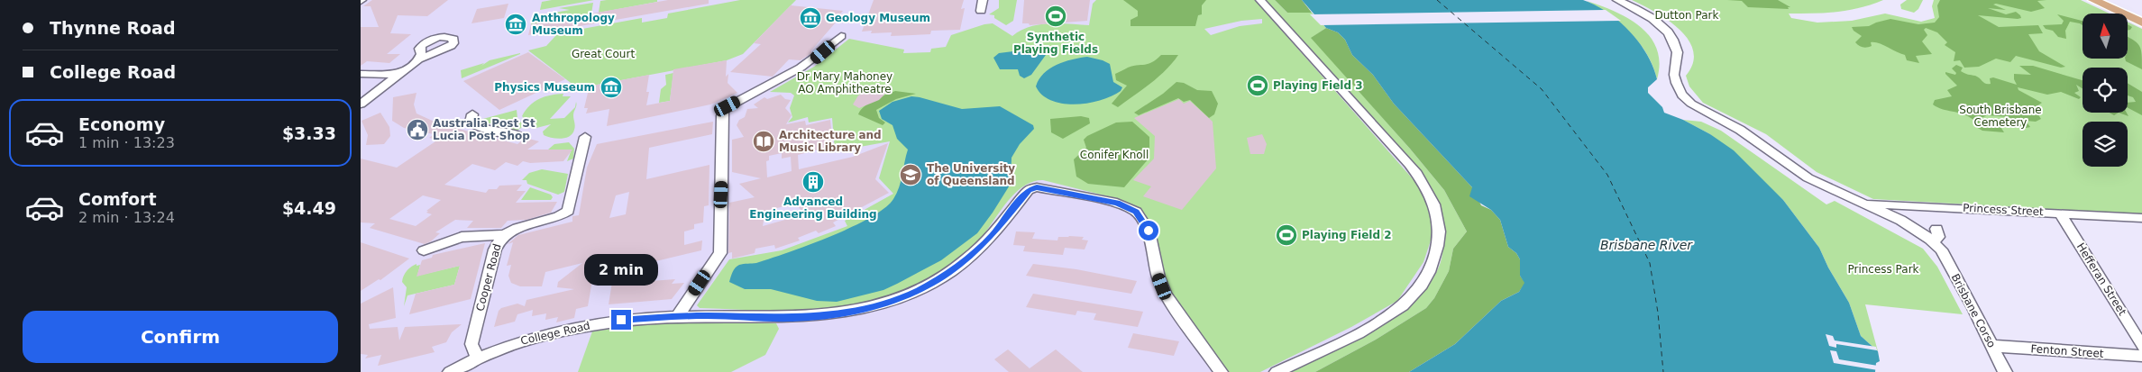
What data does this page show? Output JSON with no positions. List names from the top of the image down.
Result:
{
  "streets": {
    "street": [
      "Princess Street",
      "Cooper Road",
      "Hefferan Street",
      "Brisbane Corso",
      "College Road",
      "Fenton Street"
    ]
  },
  "crossings": [
    ["Princess Street", "Hefferan Street"],
    ["Cooper Road", "College Road"],
    ["Brisbane Corso", "Fenton Street"]
  ],
  "water": ["Brisbane River"],
  "parks": [
    "Dutton Park",
    "Great Court",
    "Dr Mary Mahoney AO Amphitheatre",
    "South Brisbane Cemetery",
    "Conifer Knoll",
    "Princess Park"
  ],
  "places": {
    "sports": ["Synthetic Playing Fields", "Playing Field 3", "Playing Field 2"],
    "museum": ["Geology Museum", "Anthropology Museum", "Physics Museum"],
    "public building": ["Australia Post St Lucia Post Shop"],
    "library": ["Architecture and Music Library"],
    "school or university": ["The University of Queensland"],
    "building": ["Advanced Engineering Building"]
  },
  "north": "top",
  "page": {
    "banner": ["Thynne Road", "College Road"],
    "list": [
      {
        "name": "Economy",
        "note": "1 min · 13:23",
        "value": "$3.33"
      },
      {
        "name": "Comfort",
        "note": "2 min · 13:24",
        "value": "$4.49"
      }
    ],
    "bubble": "2 min",
    "buttons": "Confirm"
  }
}
